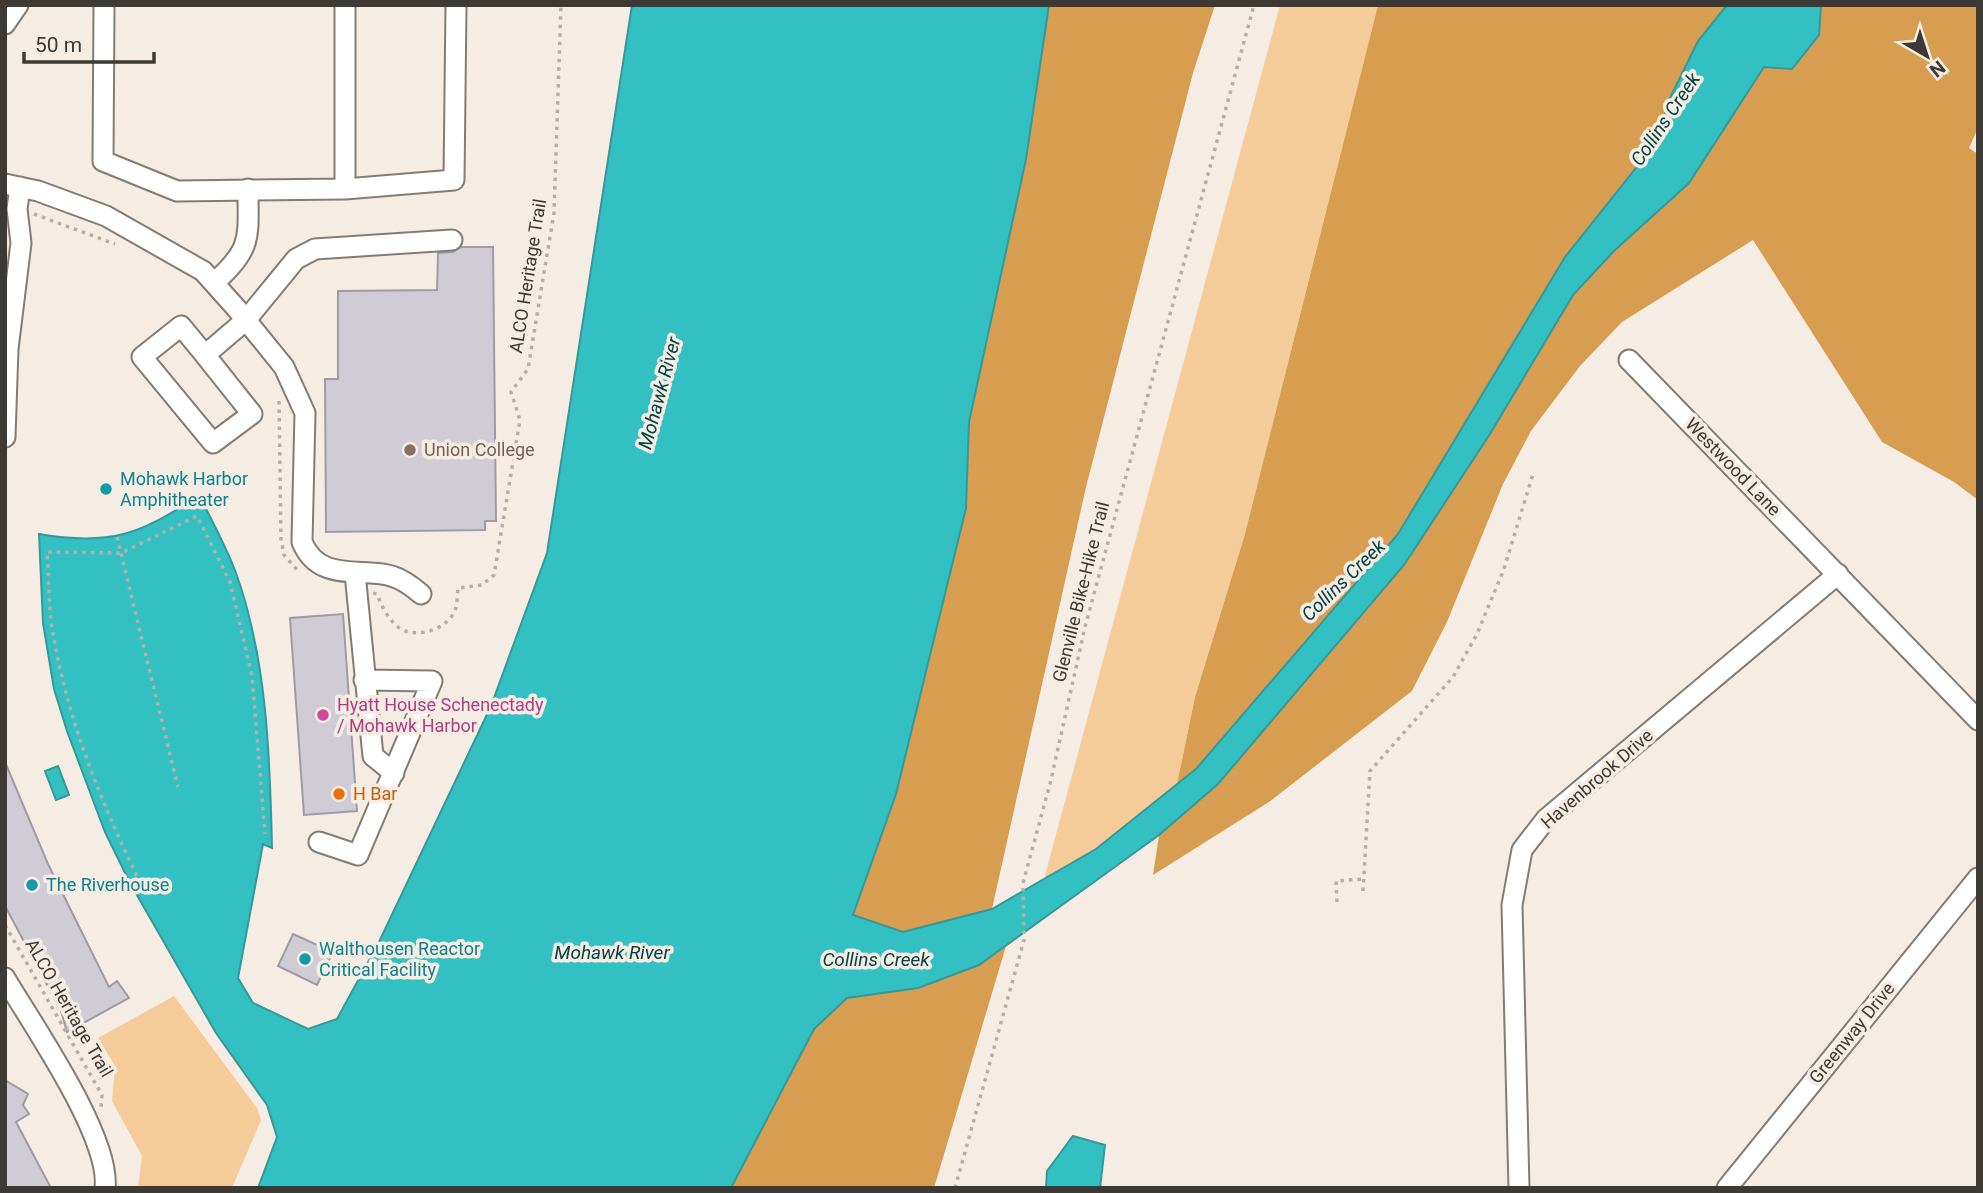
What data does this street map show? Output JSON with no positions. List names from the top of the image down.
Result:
{
  "streets": {
    "street": ["Westwood Lane", "Havenbrook Drive", "Greenway Drive"],
    "path": ["ALCO Heritage Trail", "Glenville Bike-Hike Trail"]
  },
  "crossings": [
    ["Westwood Lane", "Havenbrook Drive"]
  ],
  "water": ["Collins Creek", "Mohawk River"],
  "places": [
    "Union College",
    "Mohawk Harbor Amphitheater",
    "Hyatt House Schenectady / Mohawk Harbor",
    "H Bar",
    "The Riverhouse",
    "Walthousen Reactor Critical Facility"
  ],
  "scale_bar": "50 m",
  "north": "bottom right"
}
